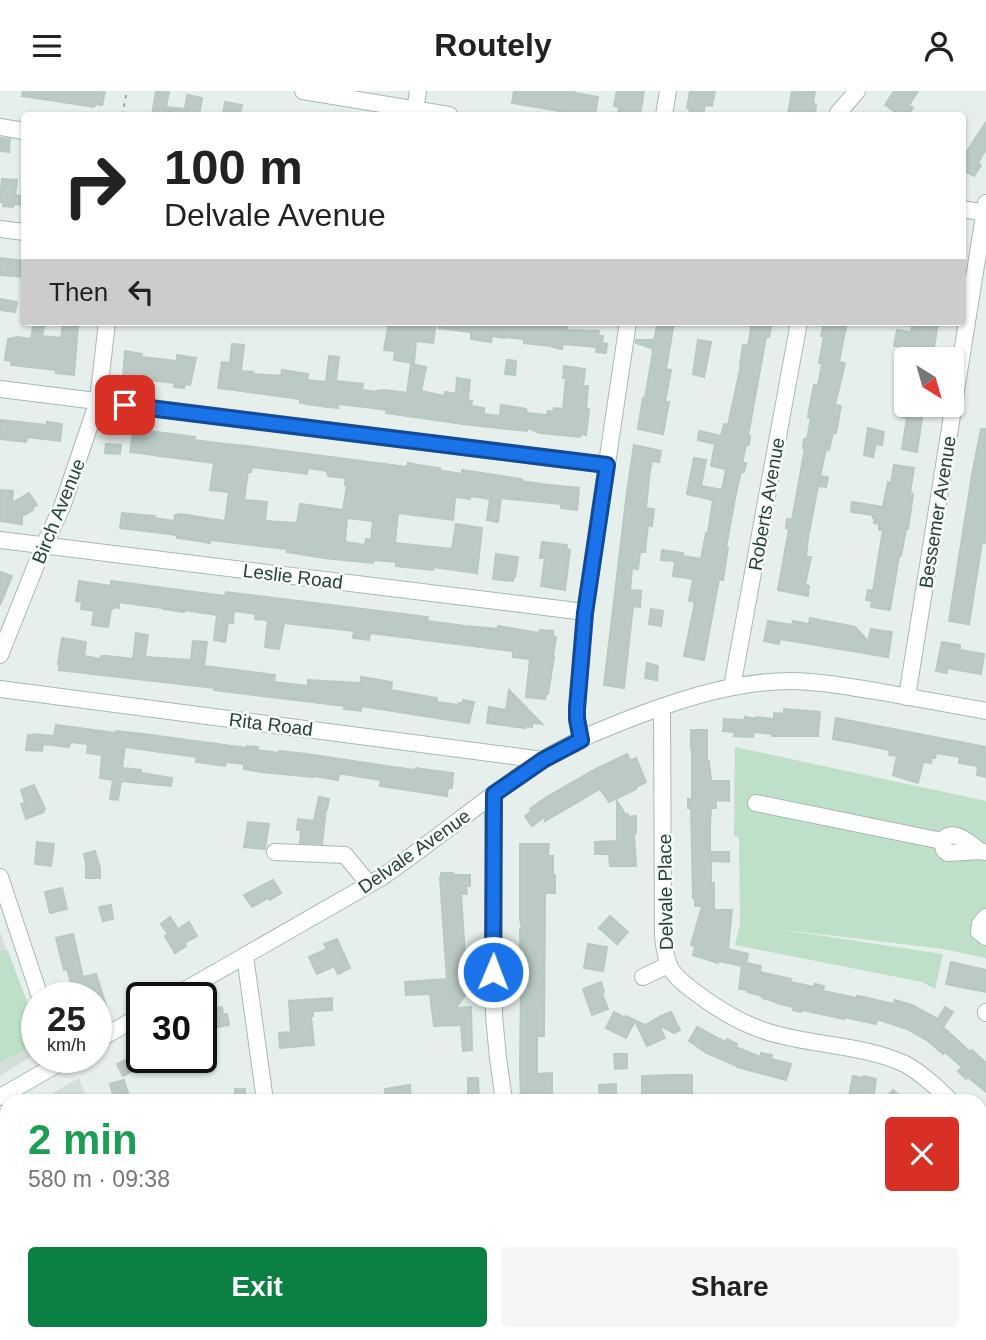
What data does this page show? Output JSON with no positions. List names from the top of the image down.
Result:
{
  "streets": {
    "street": [
      "Roberts Avenue",
      "Birch Avenue",
      "Bessemer Avenue",
      "Leslie Road",
      "Rita Road",
      "Delvale Avenue",
      "Delvale Place"
    ]
  },
  "crossings": [
    ["Roberts Avenue", "Delvale Avenue"],
    ["Birch Avenue", "Leslie Road"],
    ["Bessemer Avenue", "Delvale Avenue"],
    ["Rita Road", "Delvale Avenue"],
    ["Delvale Avenue", "Delvale Place"]
  ],
  "north": "bottom right",
  "page": {
    "header": "Routely",
    "turn": ["100 m", "Delvale Avenue"],
    "then": "Then",
    "speed": "25 km/h",
    "limit": "30",
    "heading": ["2 min", "580 m · 09:38"],
    "buttons": ["Exit", "Share"]
  }
}
